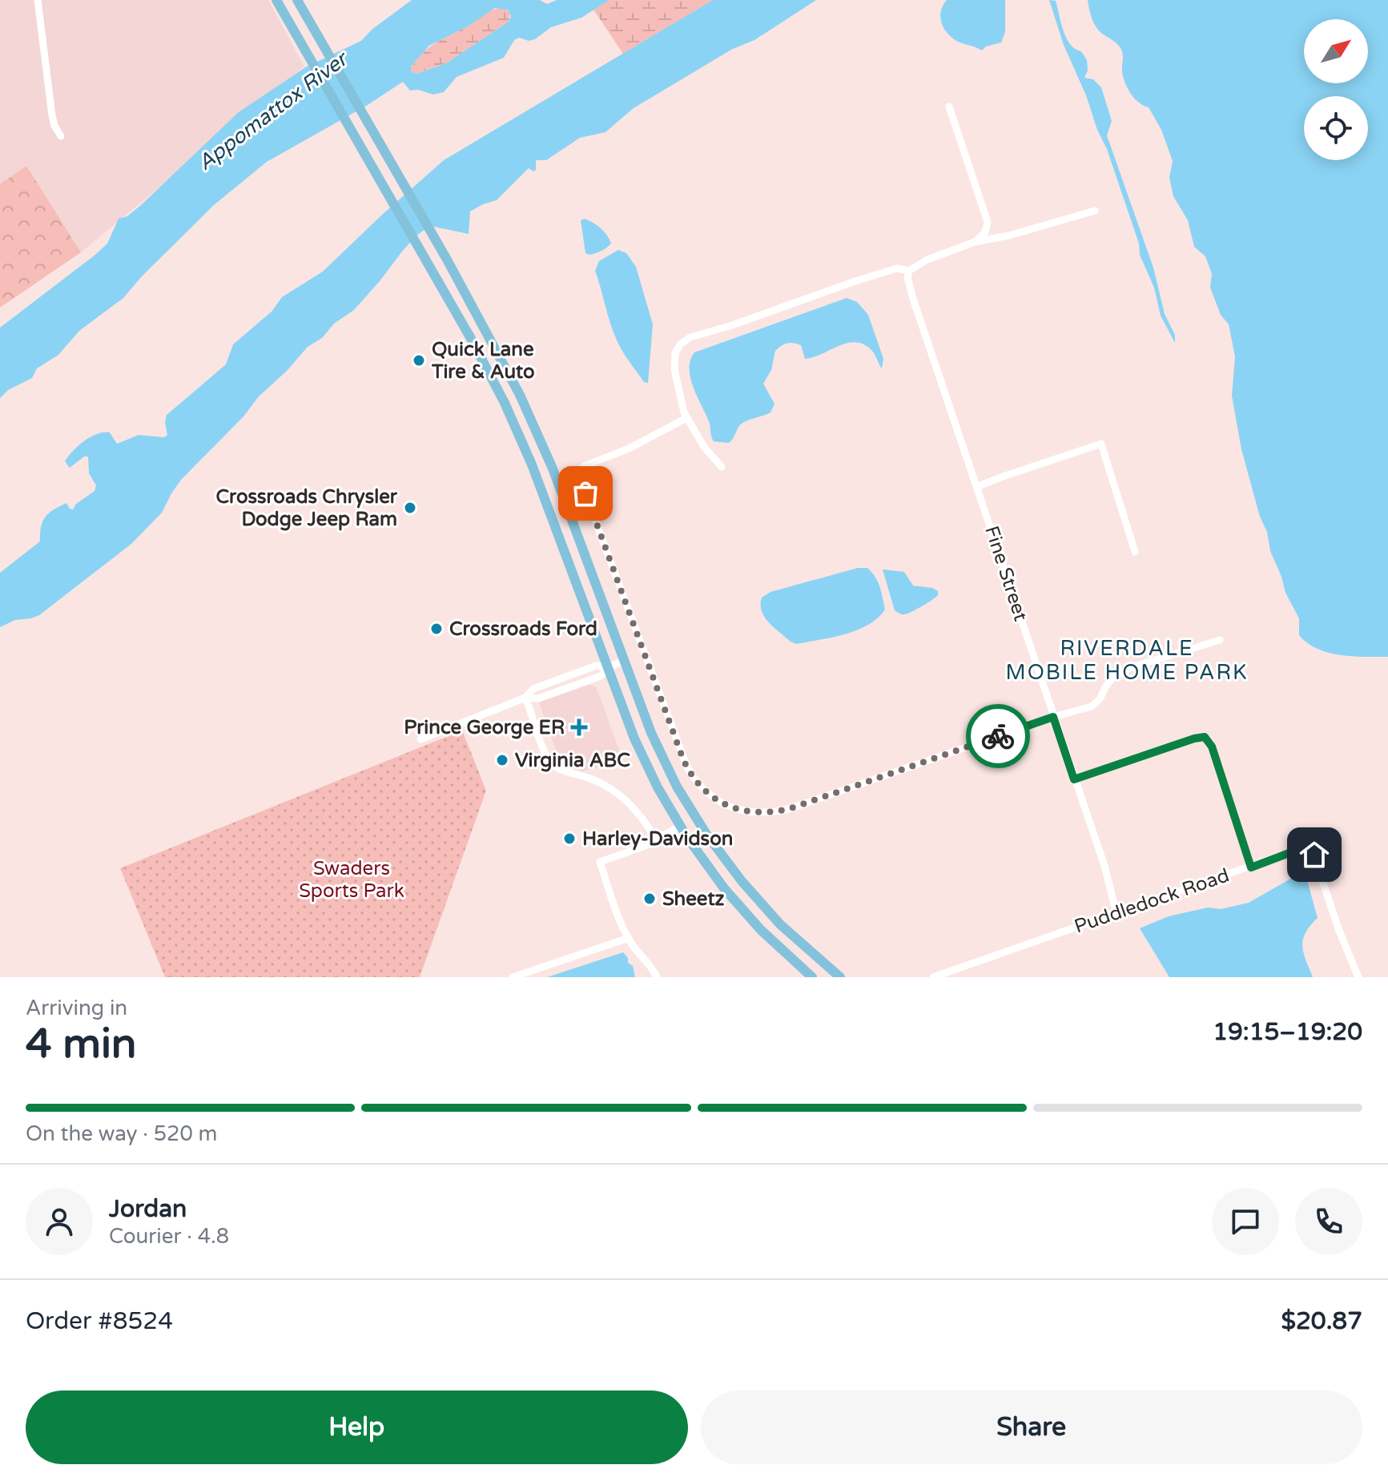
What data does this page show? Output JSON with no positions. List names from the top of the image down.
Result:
{
  "streets": {
    "street": ["Fine Street", "Puddledock Road"]
  },
  "crossings": [
    ["Fine Street", "Puddledock Road"]
  ],
  "districts": ["RIVERDALE MOBILE HOME PARK"],
  "water": ["Appomattox River"],
  "parks": ["Swaders Sports Park"],
  "places": {
    "other": [
      "Quick Lane Tire & Auto",
      "Crossroads Chrysler Dodge Jeep Ram",
      "Crossroads Ford",
      "Virginia ABC",
      "Harley-Davidson",
      "Sheetz"
    ],
    "health": ["Prince George ER"]
  },
  "north": "top right",
  "page": {
    "heading": ["4 min", "Arriving in", "19:15–19:20"],
    "panel": [
      "Jordan",
      "Courier · 4.8",
      "Order #8524",
      "$20.87"
    ],
    "bar": "On the way · 520 m",
    "buttons": ["Help", "Share"]
  }
}
